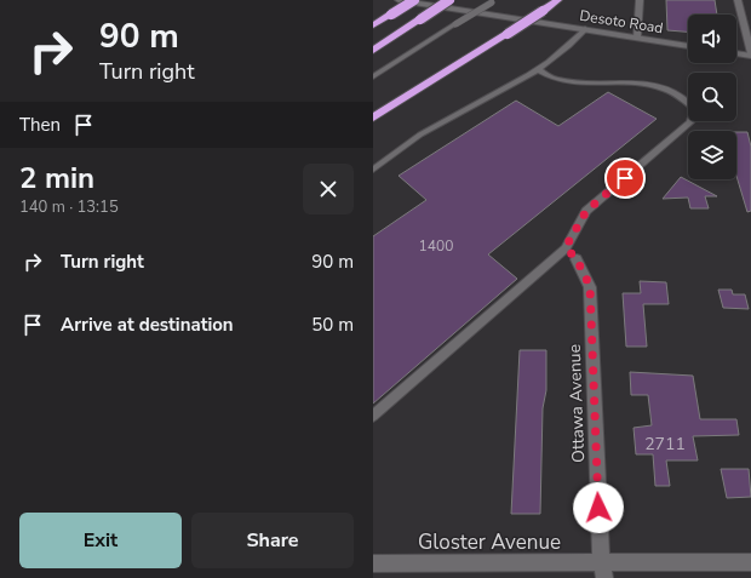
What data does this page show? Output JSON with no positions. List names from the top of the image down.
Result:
{
  "streets": {
    "street": ["Desoto Road", "Ottawa Avenue", "Gloster Avenue"]
  },
  "crossings": [
    ["Ottawa Avenue", "Gloster Avenue"]
  ],
  "house_numbers": ["1400", "2711"],
  "page": {
    "turn": ["90 m", "Turn right"],
    "then": "Then",
    "heading": ["2 min", "140 m · 13:15"],
    "list": [
      {
        "name": "Turn right",
        "value": "90 m"
      },
      {
        "name": "Arrive at destination",
        "value": "50 m"
      }
    ],
    "buttons": ["Exit", "Share"]
  }
}
